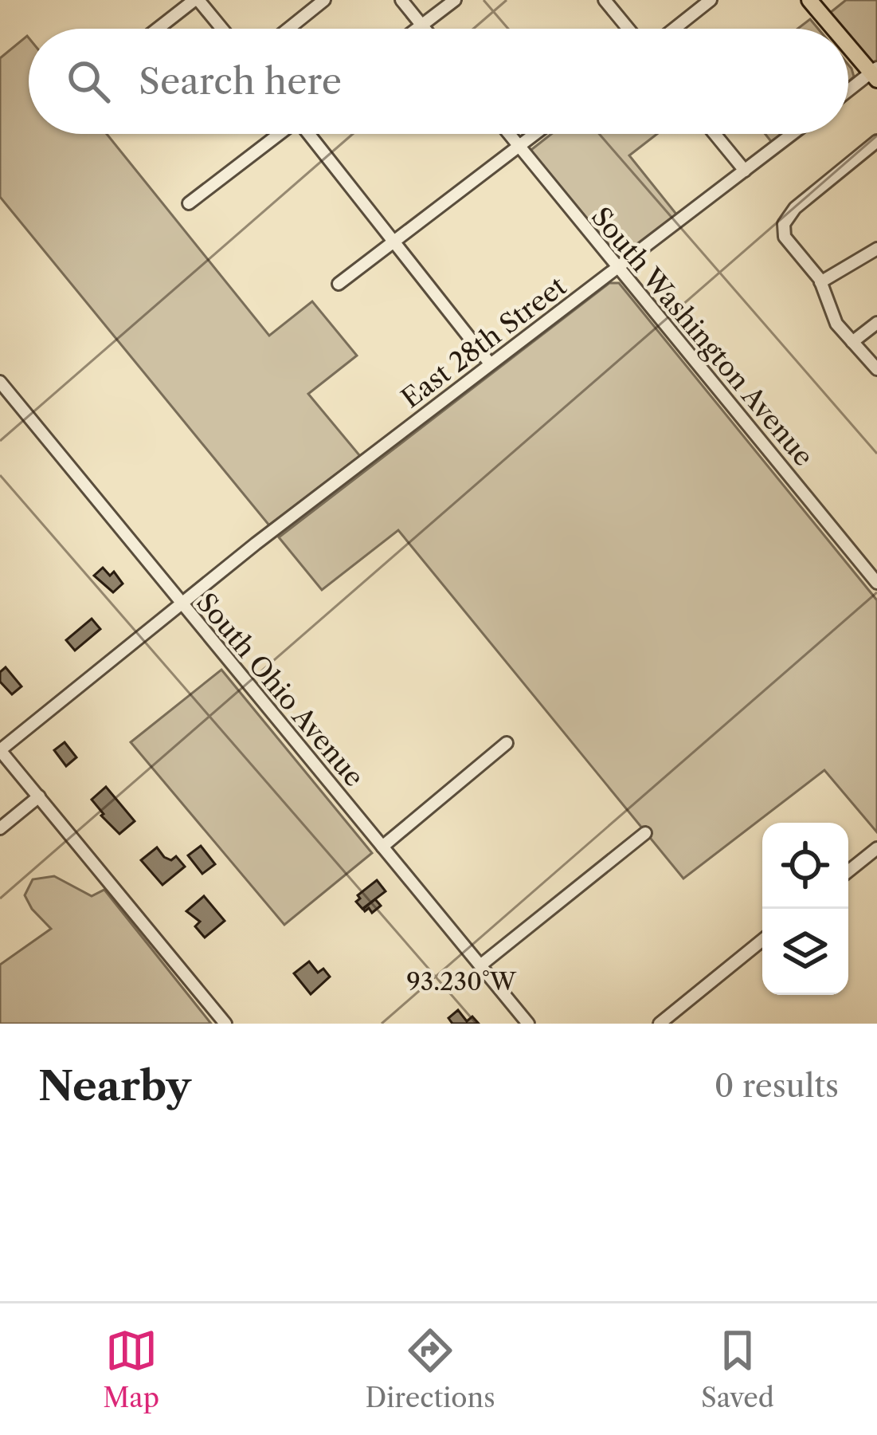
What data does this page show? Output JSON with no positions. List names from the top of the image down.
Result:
{
  "streets": {
    "street": ["South Washington Avenue", "East 28th Street", "South Ohio Avenue"]
  },
  "crossings": [
    ["South Washington Avenue", "East 28th Street"],
    ["East 28th Street", "South Ohio Avenue"]
  ],
  "page": {
    "search": "Search here",
    "heading": ["Nearby", "0 results"],
    "nav": ["Map", "Directions", "Saved"]
  },
  "coordinates": ["93.230°W"]
}
